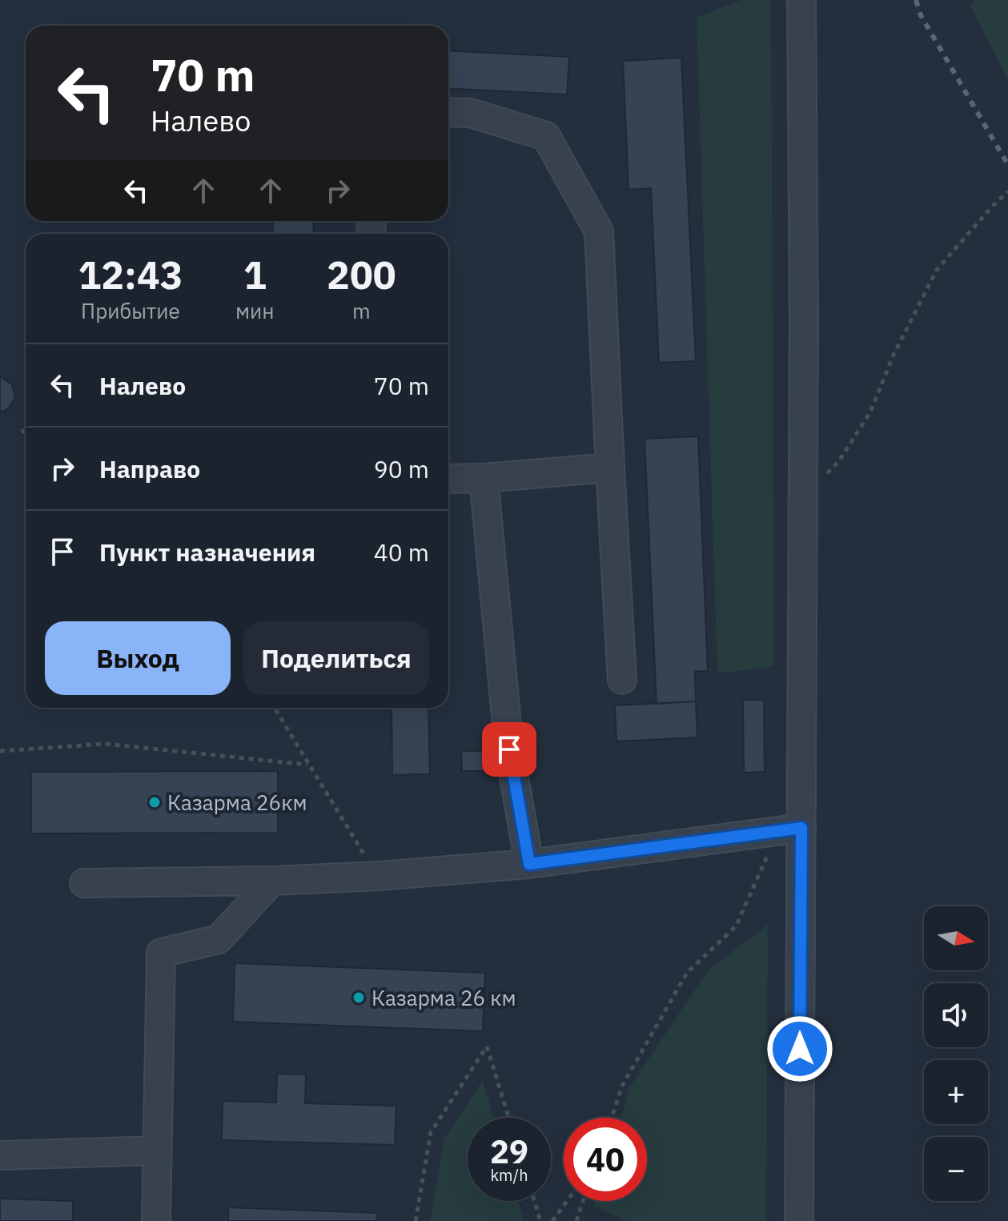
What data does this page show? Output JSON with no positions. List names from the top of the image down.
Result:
{
  "places": ["Казарма 26км", "Казарма 26 км"],
  "north": "right",
  "page": {
    "turn": ["70 m", "Налево"],
    "eta": [
      "12:43",
      "Прибытие",
      "1",
      "мин",
      "200",
      "m"
    ],
    "list": [
      {
        "name": "Налево",
        "value": "70 m"
      },
      {
        "name": "Направо",
        "value": "90 m"
      },
      {
        "name": "Пункт назначения",
        "value": "40 m"
      }
    ],
    "buttons": ["Выход", "Поделиться"],
    "map_buttons": ["+", "−"],
    "speed": "29 km/h",
    "limit": "40"
  }
}
